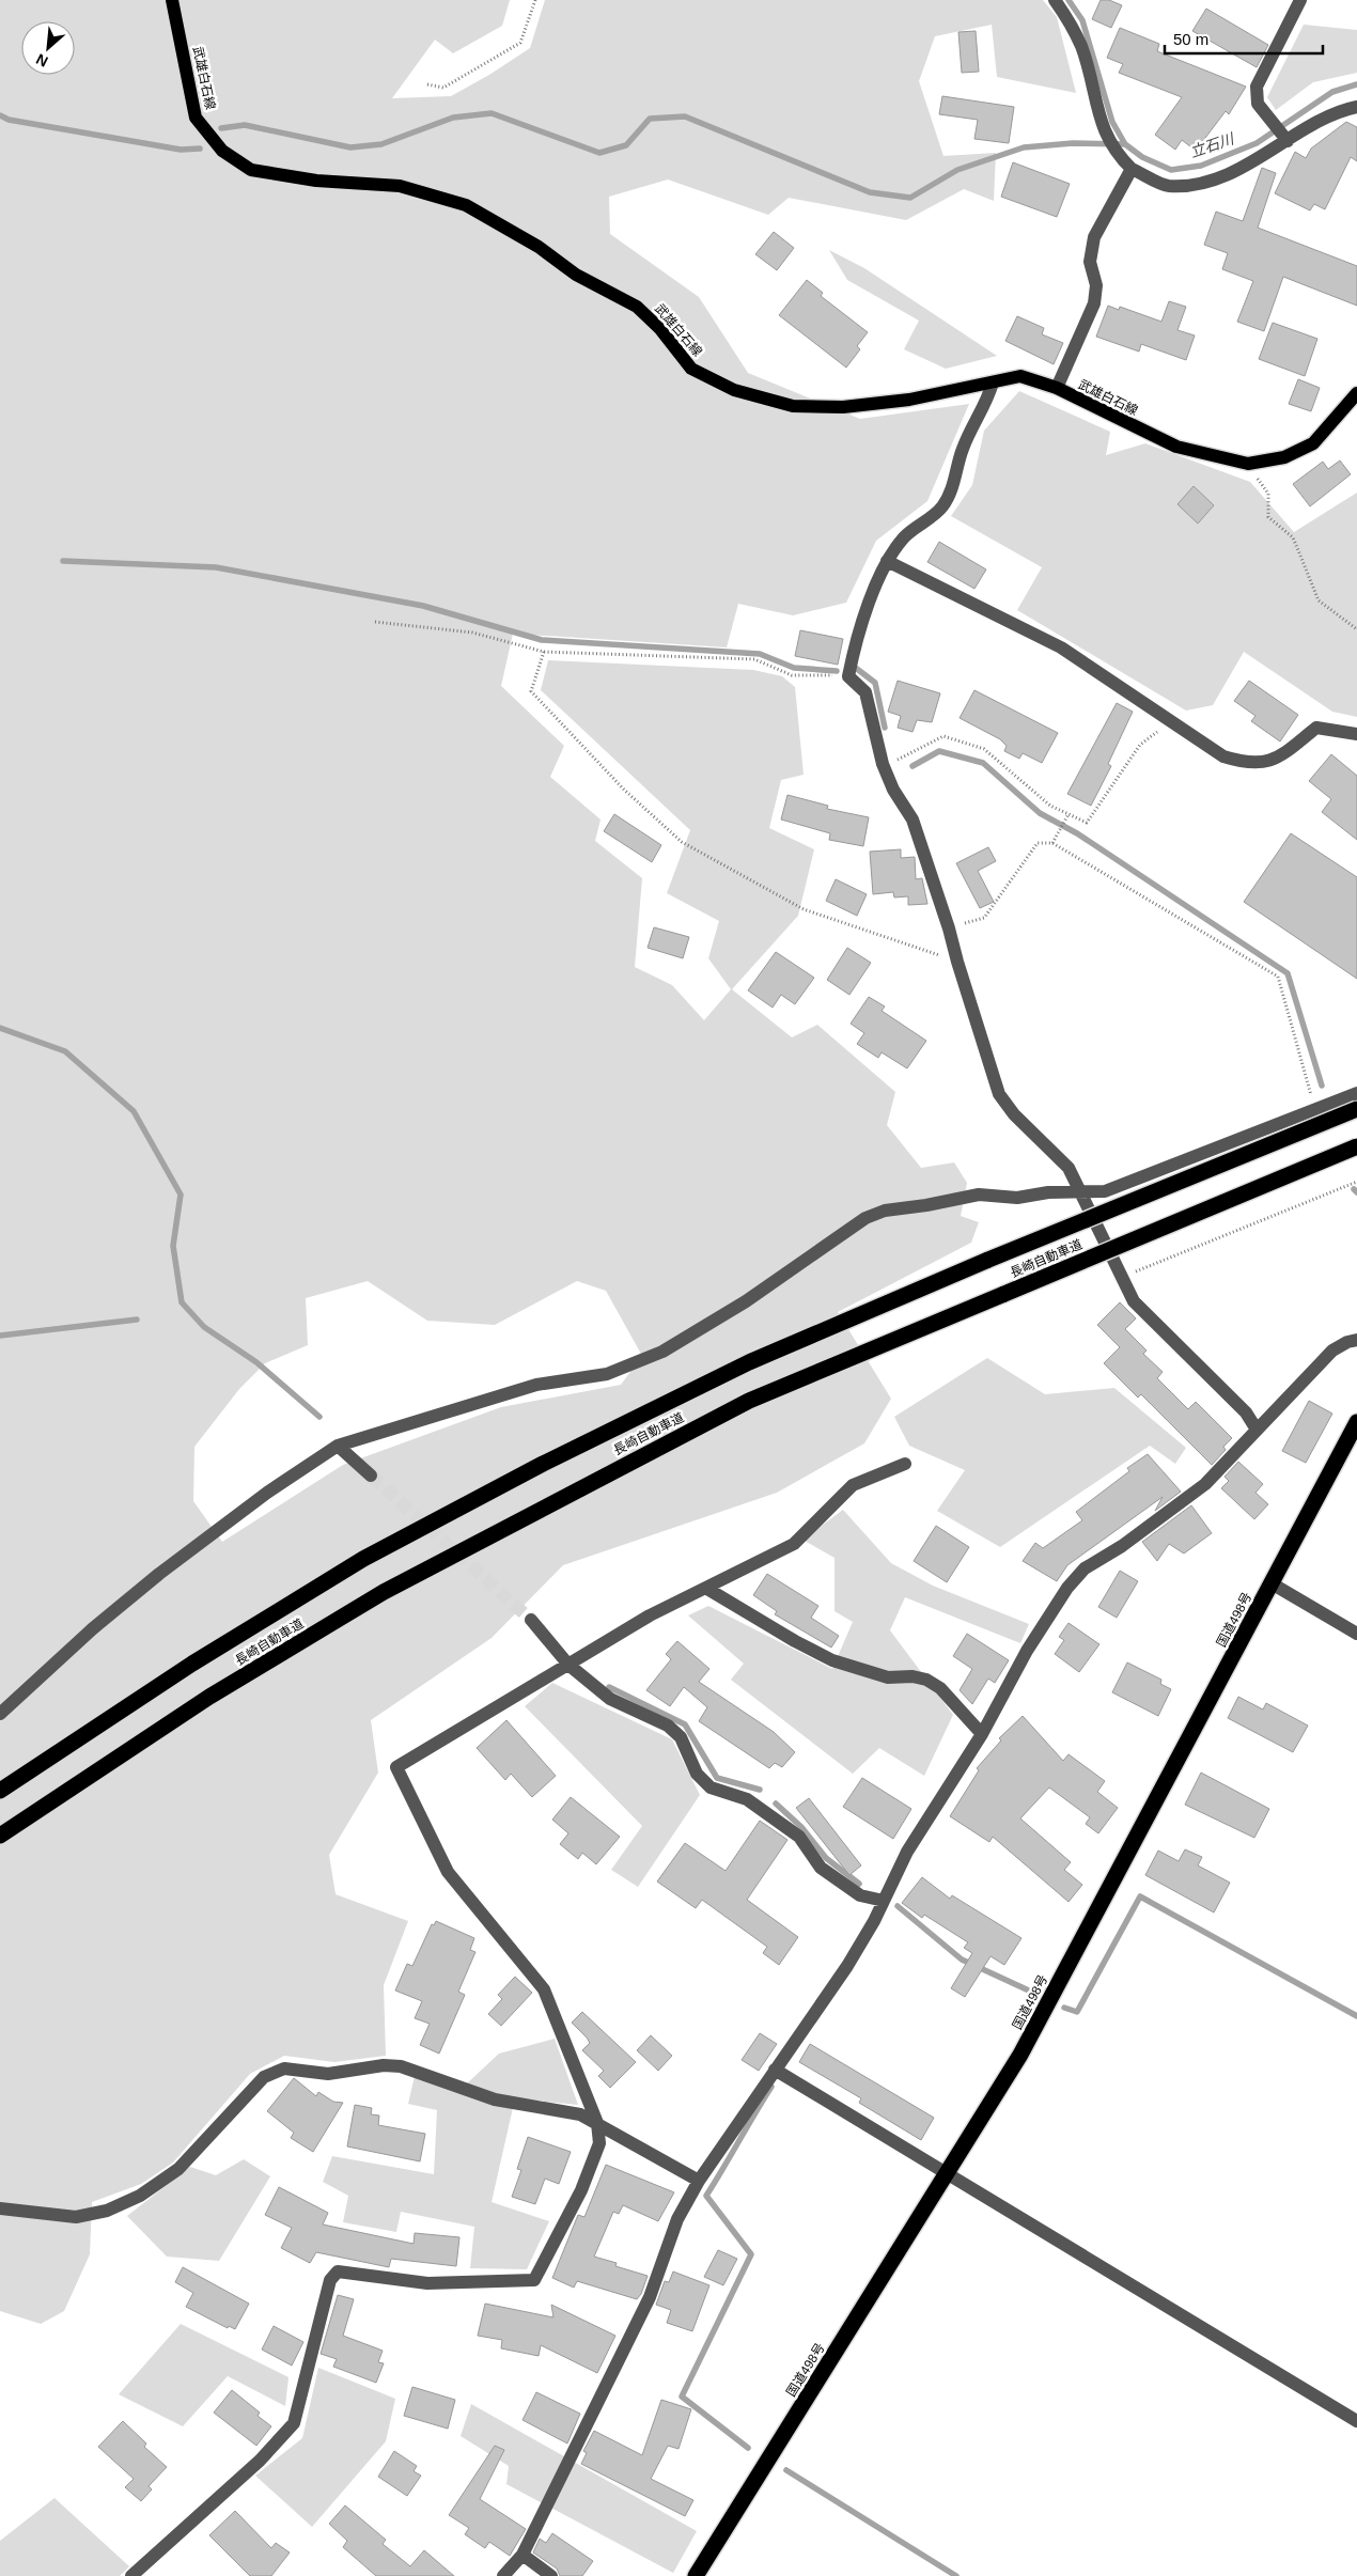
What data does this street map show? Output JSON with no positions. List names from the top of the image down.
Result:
{
  "streets": {
    "highway": ["長崎自動車道", "国道498号"],
    "main road": ["武雄白石線"]
  },
  "water": ["立石川"],
  "scale_bar": "50 m",
  "north": "bottom left"
}
